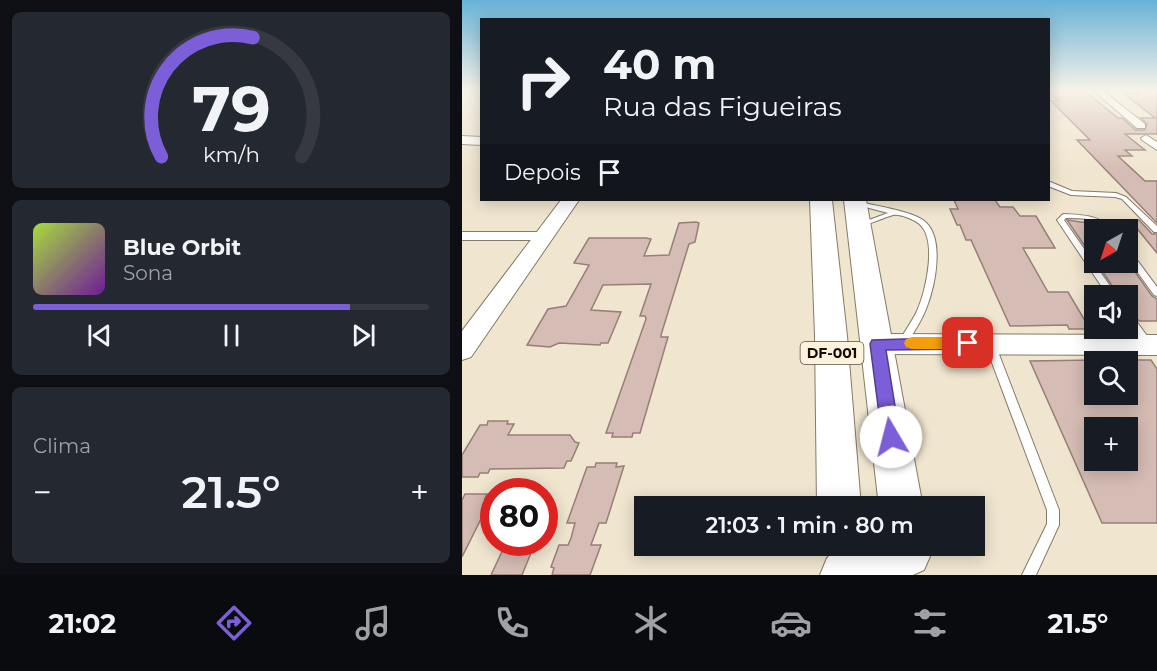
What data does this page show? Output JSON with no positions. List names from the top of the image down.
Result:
{
  "streets": {
    "highway": ["DF-001"]
  },
  "north": "bottom left",
  "page": {
    "turn": ["40 m", "Rua das Figueiras"],
    "then": "Depois",
    "map_buttons": "+",
    "song": ["Blue Orbit", "Sona"],
    "tile": "Clima",
    "heat": ["−", "21.5°", "+"],
    "limit": "80",
    "trip": "21:03 · 1 min · 80 m",
    "tabs": ["21:02", "21.5°"],
    "gauge": ["79", "km/h"]
  }
}
